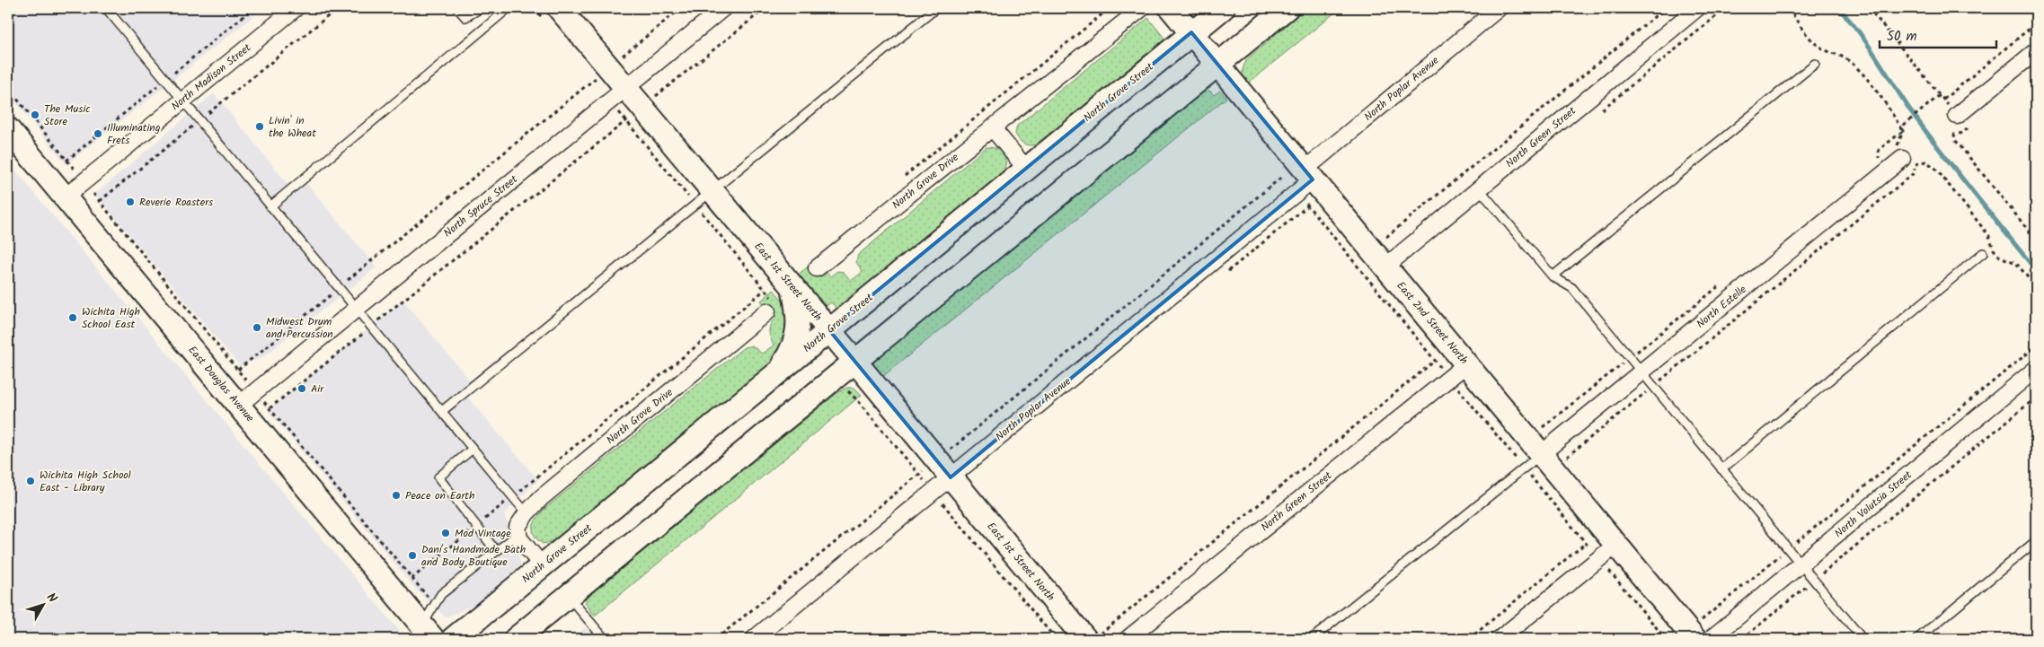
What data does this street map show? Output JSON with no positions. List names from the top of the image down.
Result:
{
  "streets": {
    "street": [
      "North Madison Street",
      "North Poplar Avenue",
      "North Grove Street",
      "North Green Street",
      "North Grove Drive",
      "North Spruce Street",
      "East 1st Street North",
      "North Estelle",
      "East 2nd Street North",
      "East Douglas Avenue",
      "North Volutsia Street"
    ]
  },
  "crossings": [
    ["North Madison Street", "East Douglas Avenue"],
    ["North Poplar Avenue", "East 1st Street North"],
    ["North Poplar Avenue", "East 2nd Street North"],
    ["North Grove Street", "East 1st Street North"],
    ["North Grove Street", "East 2nd Street North"],
    ["North Green Street", "East 2nd Street North"],
    ["North Spruce Street", "East 1st Street North"],
    ["North Spruce Street", "East Douglas Avenue"],
    ["North Estelle", "East 2nd Street North"]
  ],
  "places": [
    "The Music Store",
    "Livin' in the Wheat",
    "Illuminating Frets",
    "Reverie Roasters",
    "Wichita High School East",
    "Midwest Drum and Percussion",
    "Air",
    "Wichita High School East - Library",
    "Peace on Earth",
    "Mod Vintage",
    "Dani's Handmade Bath and Body Boutique"
  ],
  "scale_bar": "50 m",
  "north": "top right"
}
